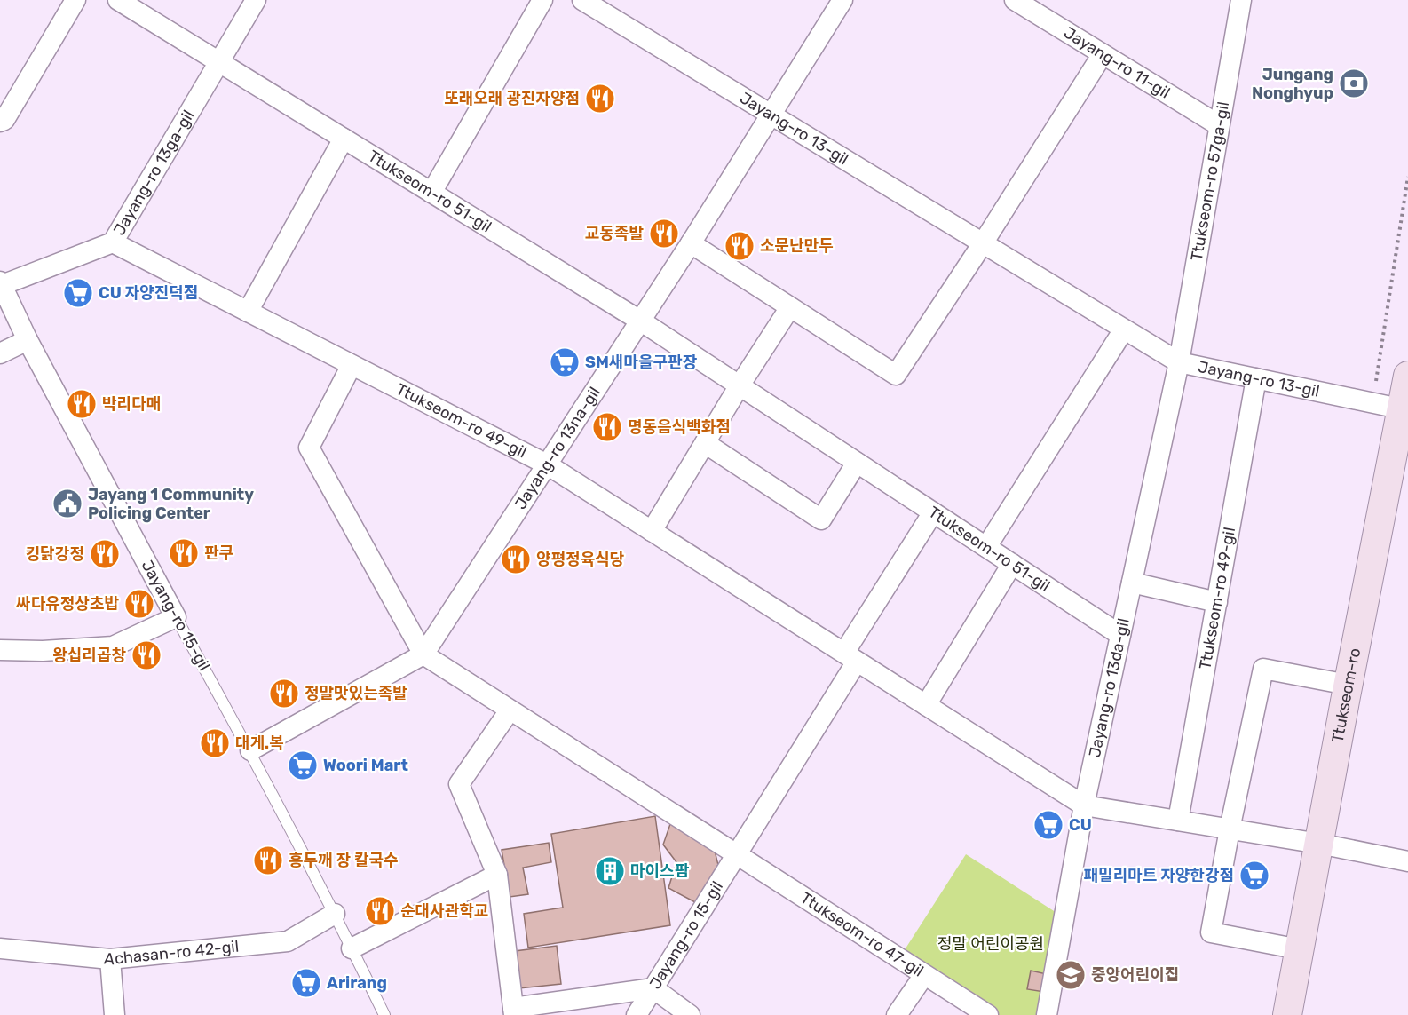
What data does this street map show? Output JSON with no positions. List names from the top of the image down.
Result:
{
  "streets": {
    "main road": ["Ttukseom-ro"],
    "street": [
      "Jayang-ro 11-gil",
      "Jayang-ro 13-gil",
      "Jayang-ro 13ga-gil",
      "Ttukseom-ro 57ga-gil",
      "Ttukseom-ro 51-gil",
      "Ttukseom-ro 49-gil",
      "Jayang-ro 13na-gil",
      "Jayang-ro 15-gil",
      "Jayang-ro 13da-gil",
      "Ttukseom-ro 47-gil",
      "Achasan-ro 42-gil"
    ]
  },
  "crossings": [
    ["Jayang-ro 11-gil", "Ttukseom-ro 57ga-gil"],
    ["Jayang-ro 13-gil", "Ttukseom-ro 57ga-gil"],
    ["Jayang-ro 13-gil", "Ttukseom-ro 49-gil"],
    ["Jayang-ro 13-gil", "Jayang-ro 13na-gil"],
    ["Jayang-ro 13-gil", "Jayang-ro 13da-gil"],
    ["Jayang-ro 13-gil", "Ttukseom-ro"],
    ["Jayang-ro 13ga-gil", "Ttukseom-ro 51-gil"],
    ["Jayang-ro 13ga-gil", "Ttukseom-ro 49-gil"],
    ["Jayang-ro 13ga-gil", "Jayang-ro 15-gil"],
    ["Ttukseom-ro 57ga-gil", "Jayang-ro 13da-gil"],
    ["Ttukseom-ro 51-gil", "Jayang-ro 13na-gil"],
    ["Ttukseom-ro 51-gil", "Jayang-ro 13da-gil"],
    ["Ttukseom-ro 49-gil", "Jayang-ro 13na-gil"],
    ["Ttukseom-ro 49-gil", "Jayang-ro 13da-gil"],
    ["Ttukseom-ro 49-gil", "Ttukseom-ro"],
    ["Jayang-ro 13na-gil", "Jayang-ro 15-gil"],
    ["Jayang-ro 13na-gil", "Ttukseom-ro 47-gil"],
    ["Jayang-ro 15-gil", "Ttukseom-ro 47-gil"],
    ["Jayang-ro 15-gil", "Achasan-ro 42-gil"]
  ],
  "parks": ["정말 어린이공원"],
  "places": {
    "bank": ["Jungang Nonghyup"],
    "restaurant": [
      "또래오래 광진자양점",
      "교동족발",
      "소문난만두",
      "박리다매",
      "명동음식백화점",
      "판쿠",
      "킹닭강정",
      "양평정육식당",
      "싸다유정상초밥",
      "왕십리곱창",
      "정말맛있는족발",
      "대게.복",
      "홍두깨 장 칼국수",
      "순대사관학교"
    ],
    "supermarket": [
      "CU 자양진덕점",
      "SM새마을구판장",
      "Woori Mart",
      "CU",
      "패밀리마트 자양한강점",
      "Arirang"
    ],
    "public building": ["Jayang 1 Community Policing Center"],
    "building": ["마이스팜"],
    "school or university": ["중앙어린이집"]
  }
}
